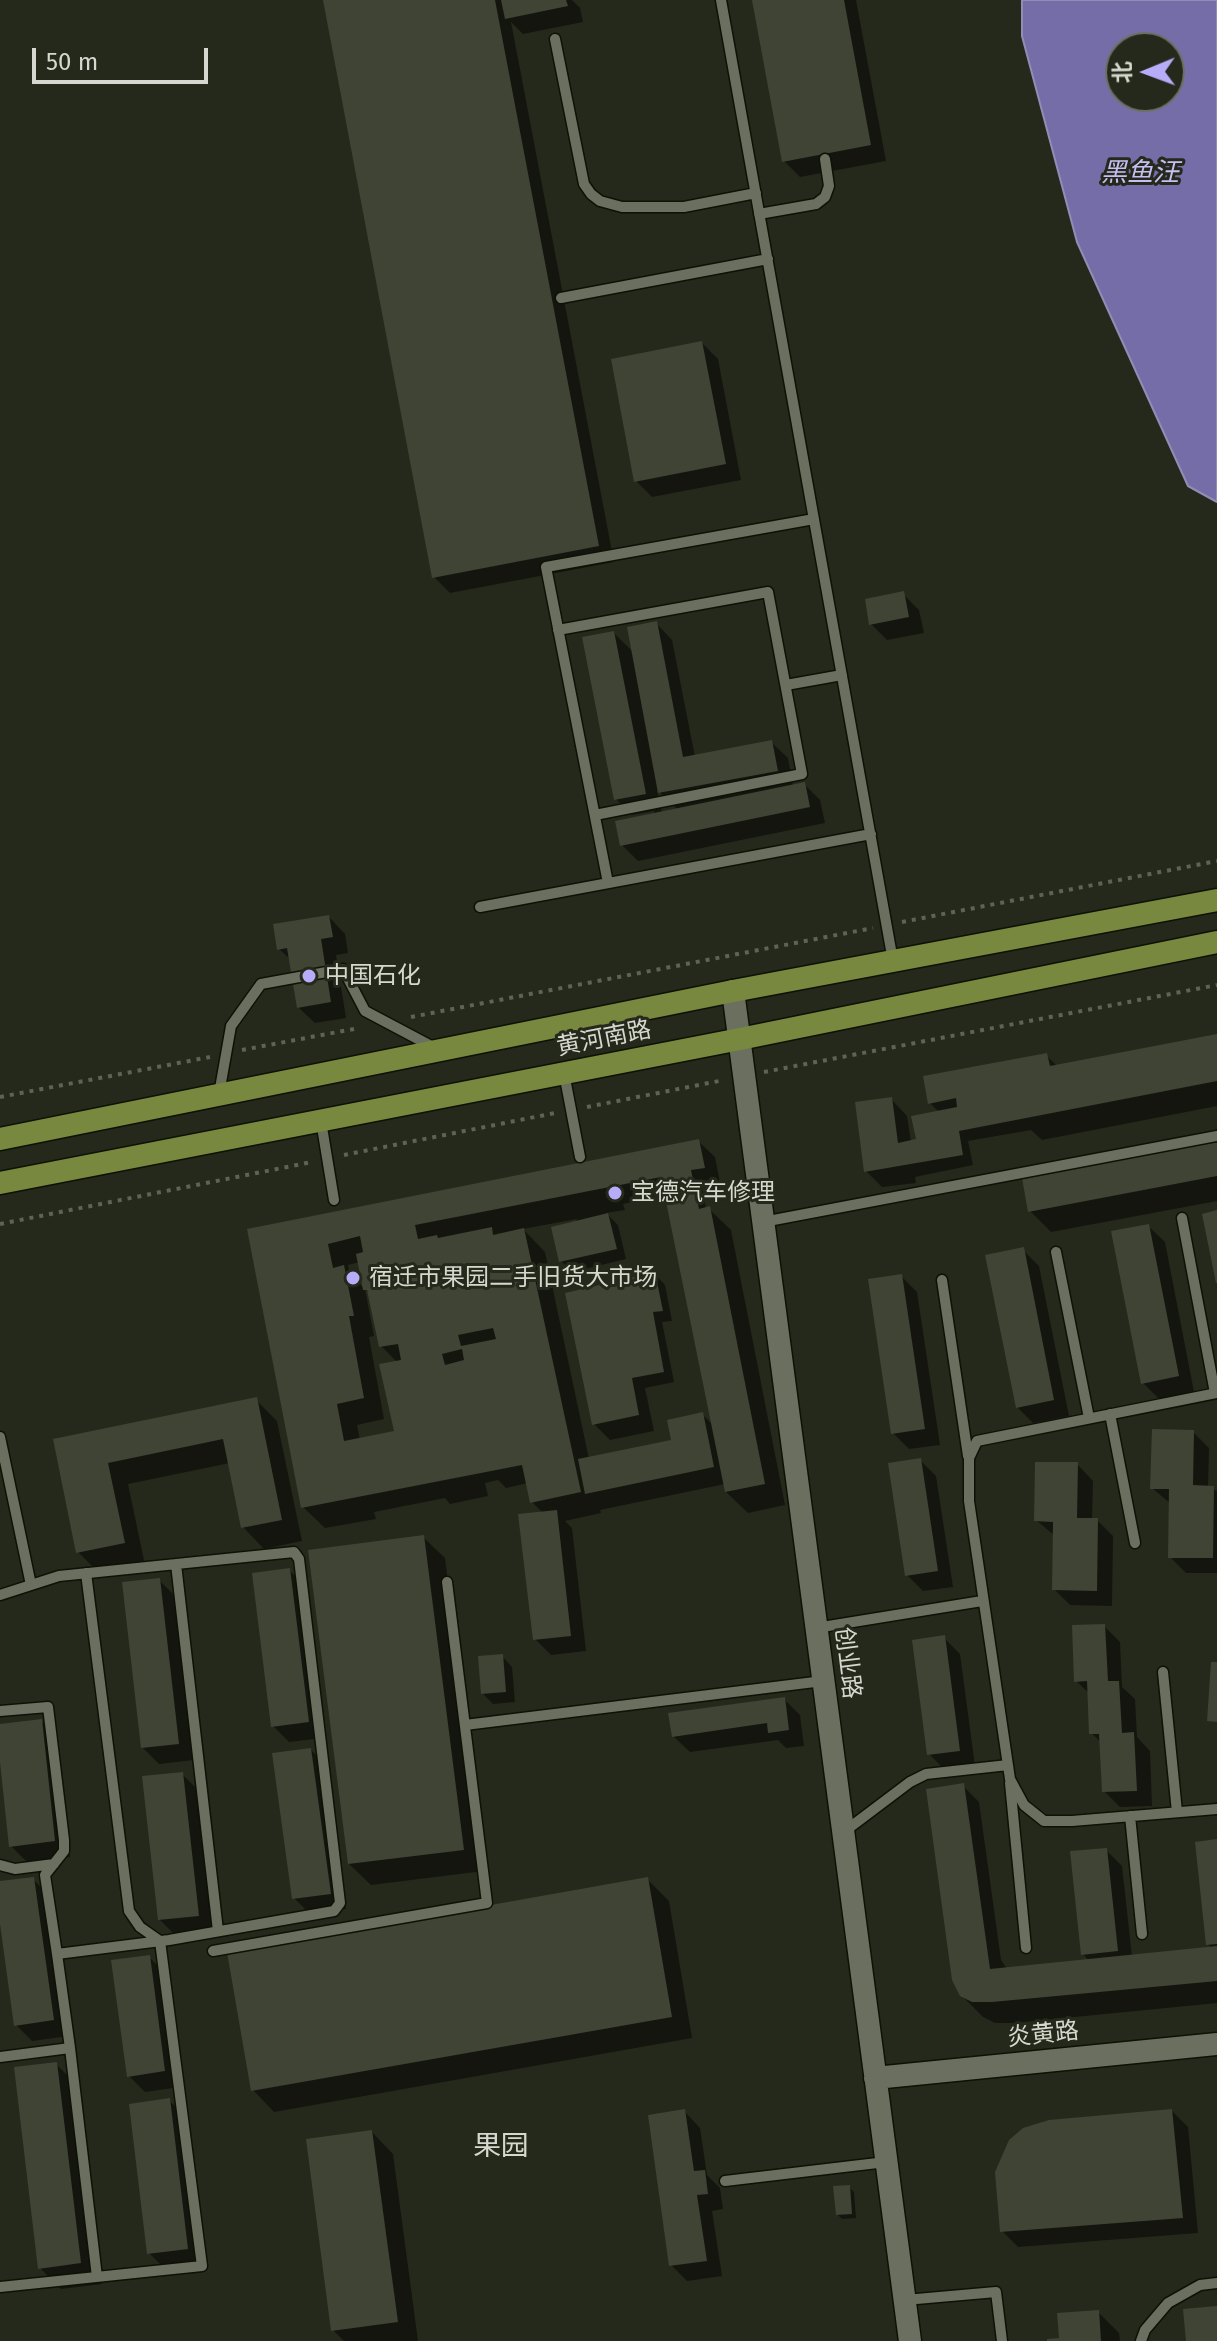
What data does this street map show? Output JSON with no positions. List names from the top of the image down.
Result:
{
  "streets": {
    "main road": ["黄河南路"],
    "street": ["创业路", "炎黄路"]
  },
  "crossings": [
    ["黄河南路", "创业路"],
    ["创业路", "炎黄路"]
  ],
  "districts": ["果园"],
  "water": ["黑鱼汪"],
  "places": ["中国石化", "宝德汽车修理", "宿迁市果园二手旧货大市场"],
  "scale_bar": "50 m",
  "north": "left"
}
